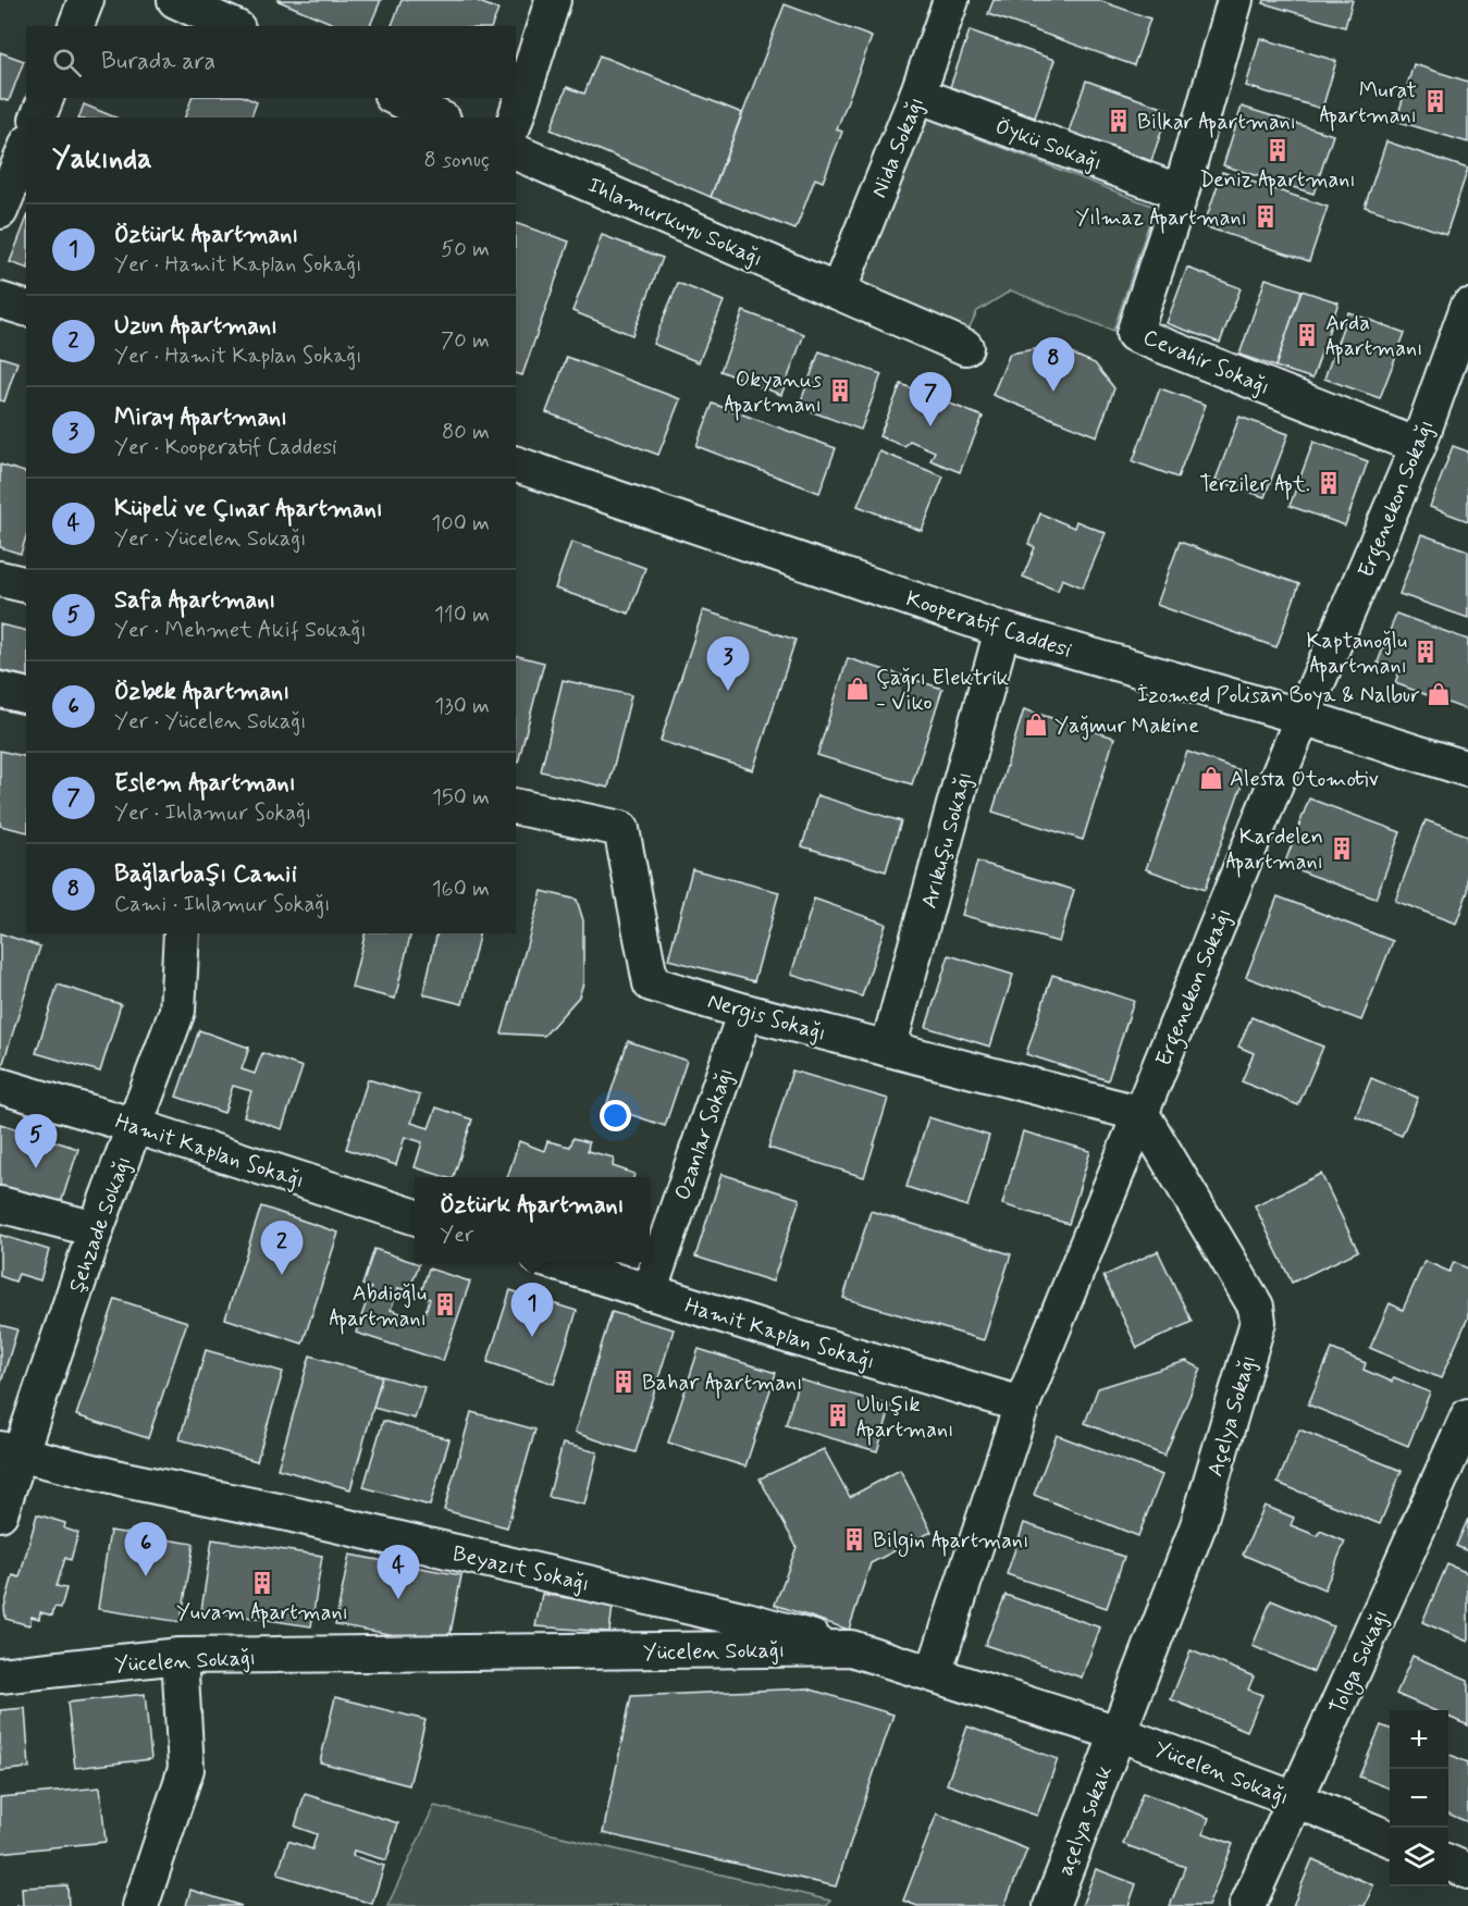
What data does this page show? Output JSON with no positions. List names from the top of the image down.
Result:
{
  "streets": {
    "street": [
      "Öykü Sokağı",
      "Nida Sokağı",
      "Ihlamurkuyu Sokağı",
      "Cevahir Sokağı",
      "Ergenekon Sokağı",
      "Kooperatif Caddesi",
      "Arıkuşu Sokağı",
      "Nergis Sokağı",
      "Ozanlar Sokağı",
      "Hamit Kaplan Sokağı",
      "Şehzade Sokağı",
      "Açelya Sokağı",
      "Beyazıt Sokağı",
      "Yücelen Sokağı",
      "Tolga Sokağı",
      "açelya sokak"
    ]
  },
  "crossings": [
    ["Öykü Sokağı", "Nida Sokağı"],
    ["Öykü Sokağı", "Cevahir Sokağı"],
    ["Nida Sokağı", "Ihlamurkuyu Sokağı"],
    ["Cevahir Sokağı", "Ergenekon Sokağı"],
    ["Ergenekon Sokağı", "Kooperatif Caddesi"],
    ["Ergenekon Sokağı", "Nergis Sokağı"],
    ["Ergenekon Sokağı", "Hamit Kaplan Sokağı"],
    ["Ergenekon Sokağı", "Açelya Sokağı"],
    ["Ergenekon Sokağı", "Yücelen Sokağı"],
    ["Kooperatif Caddesi", "Arıkuşu Sokağı"],
    ["Arıkuşu Sokağı", "Nergis Sokağı"],
    ["Nergis Sokağı", "Ozanlar Sokağı"],
    ["Nergis Sokağı", "Açelya Sokağı"],
    ["Ozanlar Sokağı", "Hamit Kaplan Sokağı"],
    ["Hamit Kaplan Sokağı", "Şehzade Sokağı"],
    ["Şehzade Sokağı", "Beyazıt Sokağı"],
    ["Açelya Sokağı", "Yücelen Sokağı"],
    ["Açelya Sokağı", "açelya sokak"],
    ["Beyazıt Sokağı", "Yücelen Sokağı"],
    ["Yücelen Sokağı", "Tolga Sokağı"],
    ["Yücelen Sokağı", "açelya sokak"]
  ],
  "places": {
    "building": [
      "Murat Apartmanı",
      "Bilkar Apartmanı",
      "Deniz Apartmanı",
      "Yılmaz Apartmanı",
      "Arda Apartmanı",
      "Okyanus Apartmanı",
      "Terziler Apt.",
      "Kaptanoğlu Apartmanı",
      "Kardelen Apartmanı",
      "Abdioğlu Apartmanı",
      "Bahar Apartmanı",
      "Uluışık Apartmanı",
      "Bilgin Apartmanı",
      "Yuvam Apartmanı"
    ],
    "shop": [
      "Çağrı Elektrik - Viko",
      "İzomed Polisan Boya & Nalbur",
      "Yağmur Makine",
      "Alesta Otomotiv"
    ]
  },
  "page": {
    "search": "Burada ara",
    "heading": ["Yakında", "8 sonuç"],
    "list": [
      {
        "mark": "1",
        "name": "Öztürk Apartmanı",
        "note": "Yer · Hamit Kaplan Sokağı",
        "value": "50 m"
      },
      {
        "mark": "2",
        "name": "Uzun Apartmanı",
        "note": "Yer · Hamit Kaplan Sokağı",
        "value": "70 m"
      },
      {
        "mark": "3",
        "name": "Miray Apartmanı",
        "note": "Yer · Kooperatif Caddesi",
        "value": "80 m"
      },
      {
        "mark": "4",
        "name": "Küpeli ve Çınar Apartmanı",
        "note": "Yer · Yücelen Sokağı",
        "value": "100 m"
      },
      {
        "mark": "5",
        "name": "Safa Apartmanı",
        "note": "Yer · Mehmet Akif Sokağı",
        "value": "110 m"
      },
      {
        "mark": "6",
        "name": "Özbek Apartmanı",
        "note": "Yer · Yücelen Sokağı",
        "value": "130 m"
      },
      {
        "mark": "7",
        "name": "Eslem Apartmanı",
        "note": "Yer · Ihlamur Sokağı",
        "value": "150 m"
      },
      {
        "mark": "8",
        "name": "Bağlarbaşı Camii",
        "note": "Cami · Ihlamur Sokağı",
        "value": "160 m"
      }
    ],
    "pins": [
      "8",
      "7",
      "3",
      "5",
      "2",
      "1",
      "6",
      "4"
    ],
    "popup": ["Öztürk Apartmanı", "Yer"],
    "map_buttons": ["+", "−"]
  }
}
